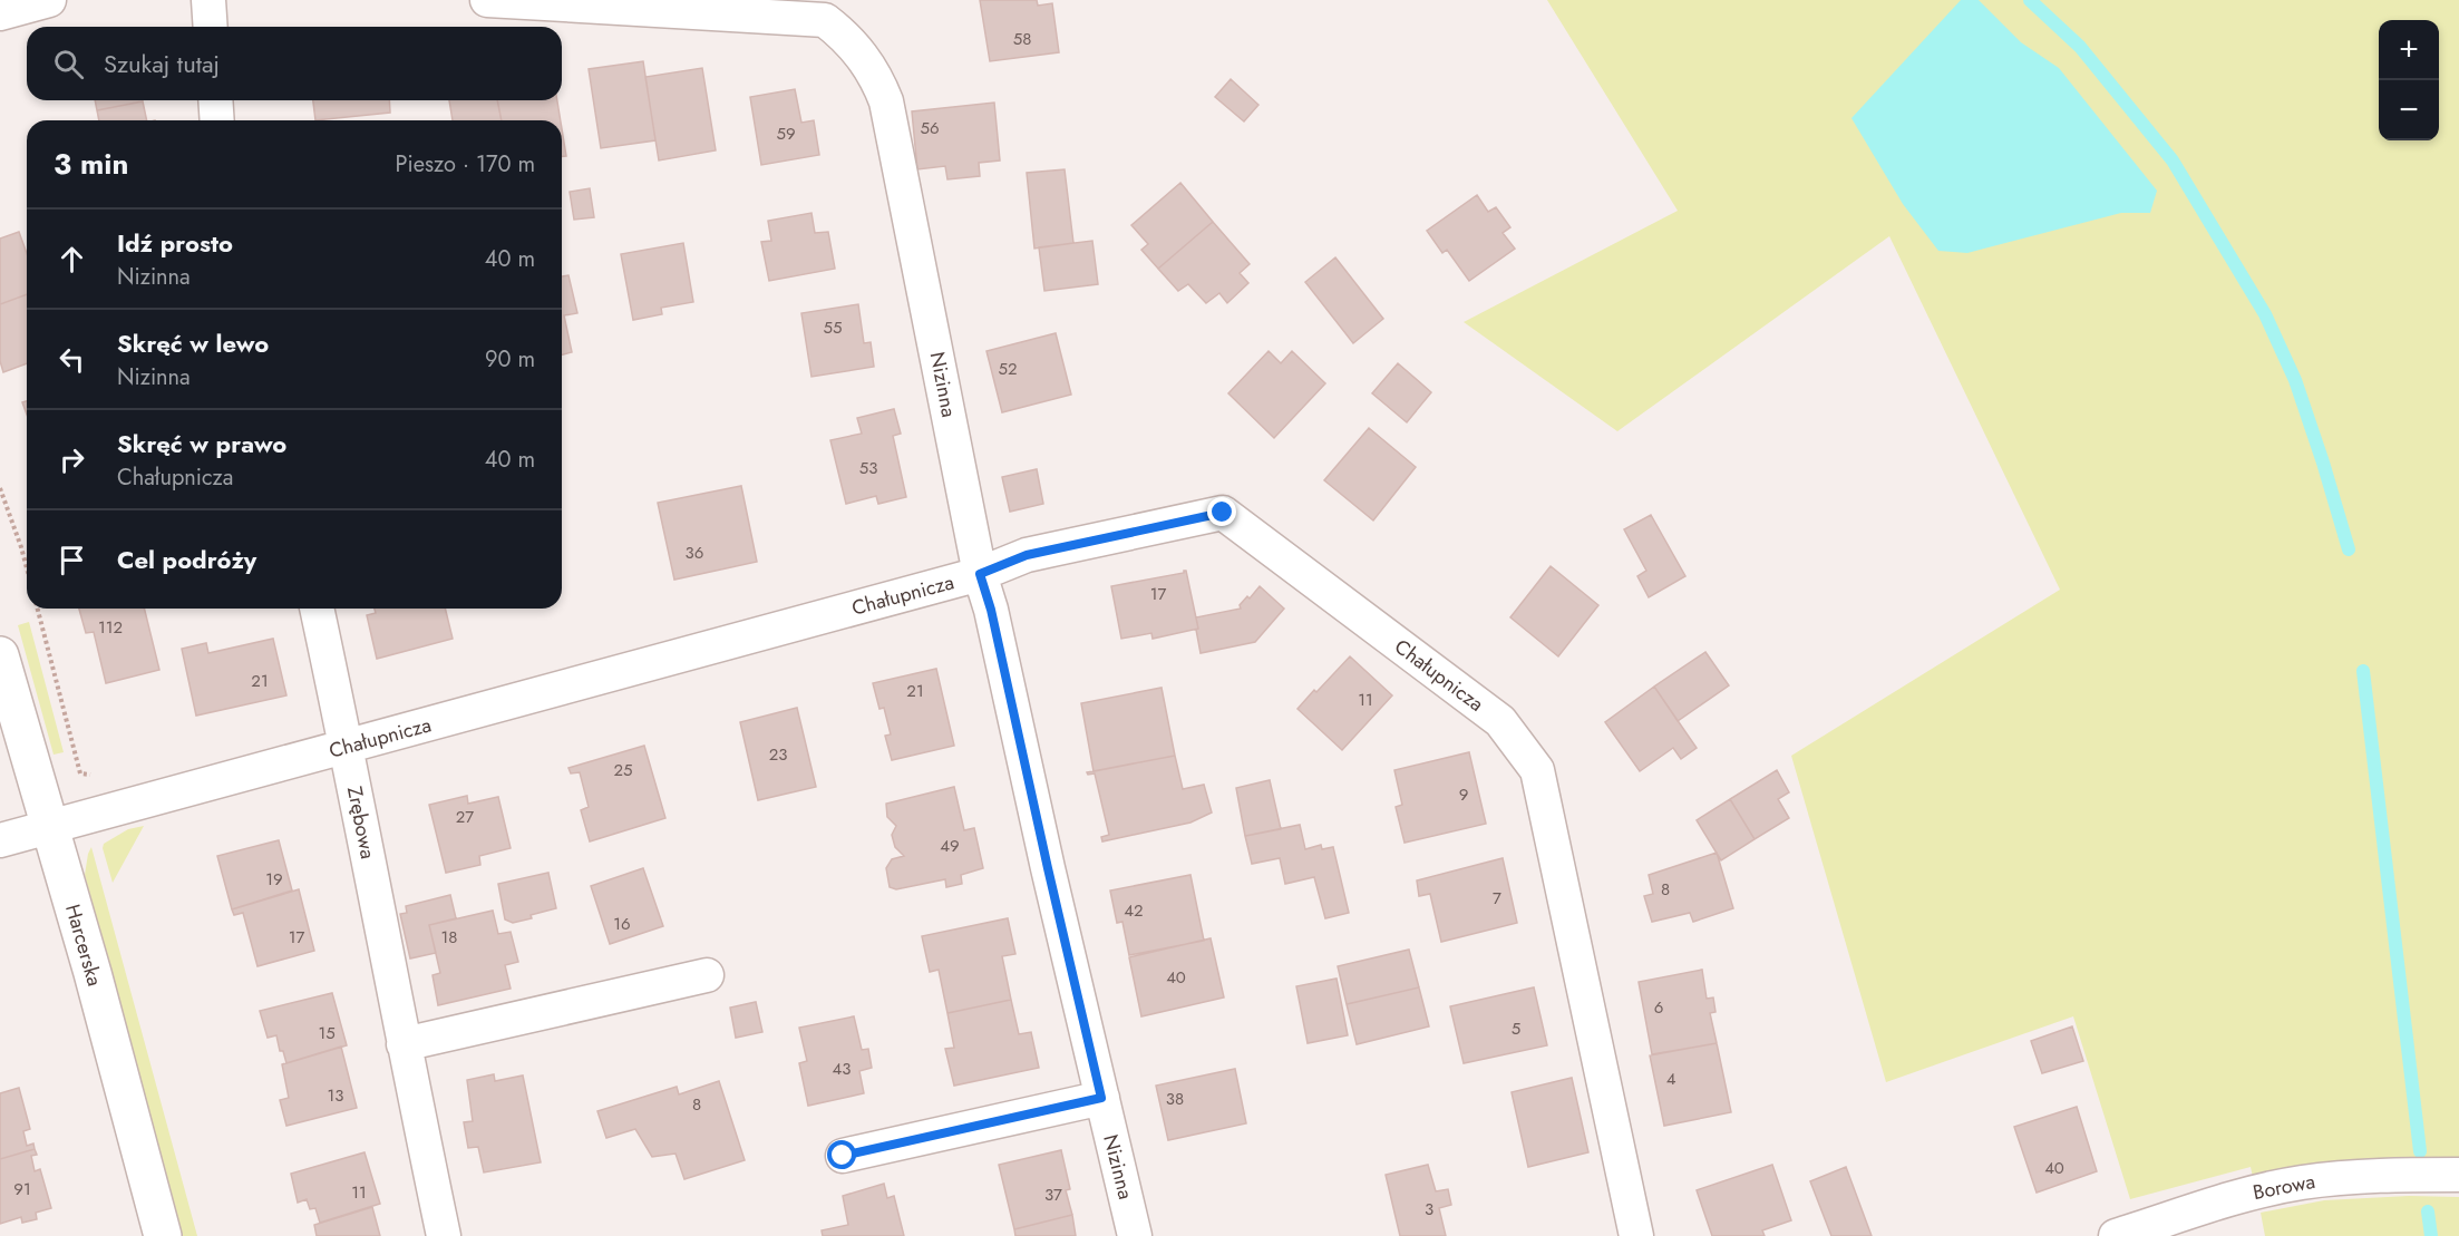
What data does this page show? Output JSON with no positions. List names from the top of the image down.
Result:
{
  "streets": {
    "street": [
      "Nizinna",
      "Chałupnicza",
      "Zrębowa",
      "Harcerska",
      "Borowa"
    ]
  },
  "crossings": [
    ["Nizinna", "Chałupnicza"],
    ["Chałupnicza", "Zrębowa"],
    ["Chałupnicza", "Harcerska"]
  ],
  "house_numbers": [
    "58",
    "56",
    "59",
    "55",
    "52",
    "53",
    "36",
    "17",
    "112",
    "21",
    "21",
    "11",
    "23",
    "25",
    "9",
    "27",
    "49",
    "19",
    "8",
    "7",
    "42",
    "16",
    "17",
    "18",
    "40",
    "6",
    "5",
    "15",
    "43",
    "4",
    "13",
    "38",
    "8",
    "40",
    "91",
    "11",
    "37",
    "3"
  ],
  "page": {
    "map_buttons": ["+", "−"],
    "search": "Szukaj tutaj",
    "heading": ["3 min", "Pieszo · 170 m"],
    "list": [
      ["Idź prosto", "Nizinna", "40 m"],
      ["Skręć w lewo", "Nizinna", "90 m"],
      ["Skręć w prawo", "Chałupnicza", "40 m"],
      "Cel podróży"
    ]
  }
}
